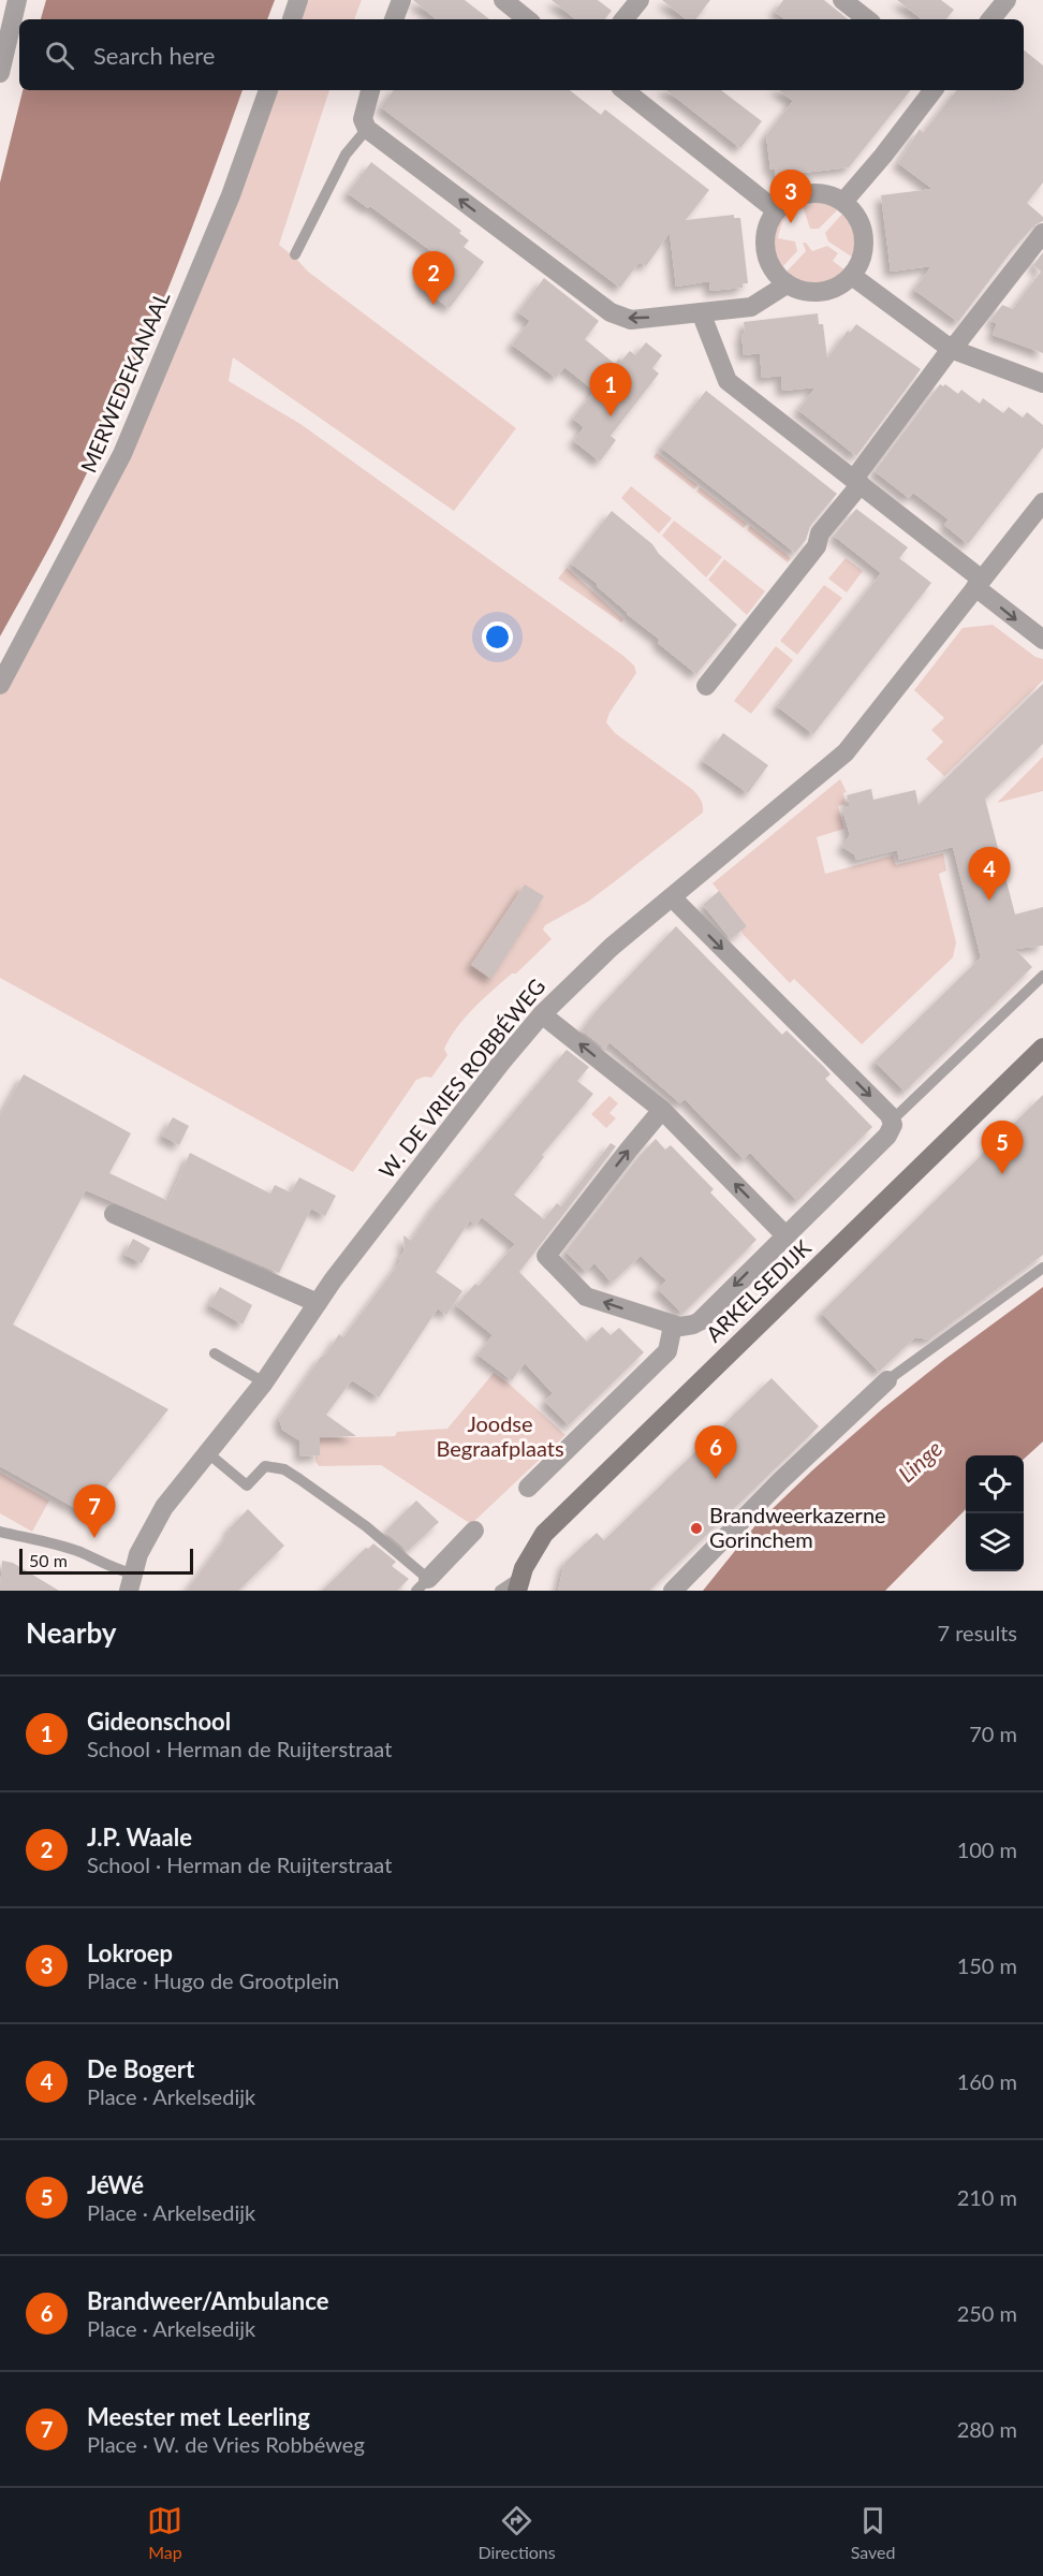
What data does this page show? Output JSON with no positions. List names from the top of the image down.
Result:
{
  "streets": {
    "main road": ["ARKELSEDIJK"],
    "street": ["MERWEDEKANAAL", "W. DE VRIES ROBBÉWEG"]
  },
  "water": ["Linge"],
  "parks": ["Joodse Begraafplaats"],
  "places": ["Brandweerkazerne Gorinchem"],
  "scale_bar": "50 m",
  "page": {
    "search": "Search here",
    "pins": [
      "3",
      "2",
      "1",
      "4",
      "5",
      "6",
      "7"
    ],
    "scale": "50 m",
    "heading": ["Nearby", "7 results"],
    "list": [
      {
        "mark": "1",
        "name": "Gideonschool",
        "note": "School · Herman de Ruijterstraat",
        "value": "70 m"
      },
      {
        "mark": "2",
        "name": "J.P. Waale",
        "note": "School · Herman de Ruijterstraat",
        "value": "100 m"
      },
      {
        "mark": "3",
        "name": "Lokroep",
        "note": "Place · Hugo de Grootplein",
        "value": "150 m"
      },
      {
        "mark": "4",
        "name": "De Bogert",
        "note": "Place · Arkelsedijk",
        "value": "160 m"
      },
      {
        "mark": "5",
        "name": "JéWé",
        "note": "Place · Arkelsedijk",
        "value": "210 m"
      },
      {
        "mark": "6",
        "name": "Brandweer/Ambulance",
        "note": "Place · Arkelsedijk",
        "value": "250 m"
      },
      {
        "mark": "7",
        "name": "Meester met Leerling",
        "note": "Place · W. de Vries Robbéweg",
        "value": "280 m"
      }
    ],
    "nav": ["Map", "Directions", "Saved"]
  }
}
